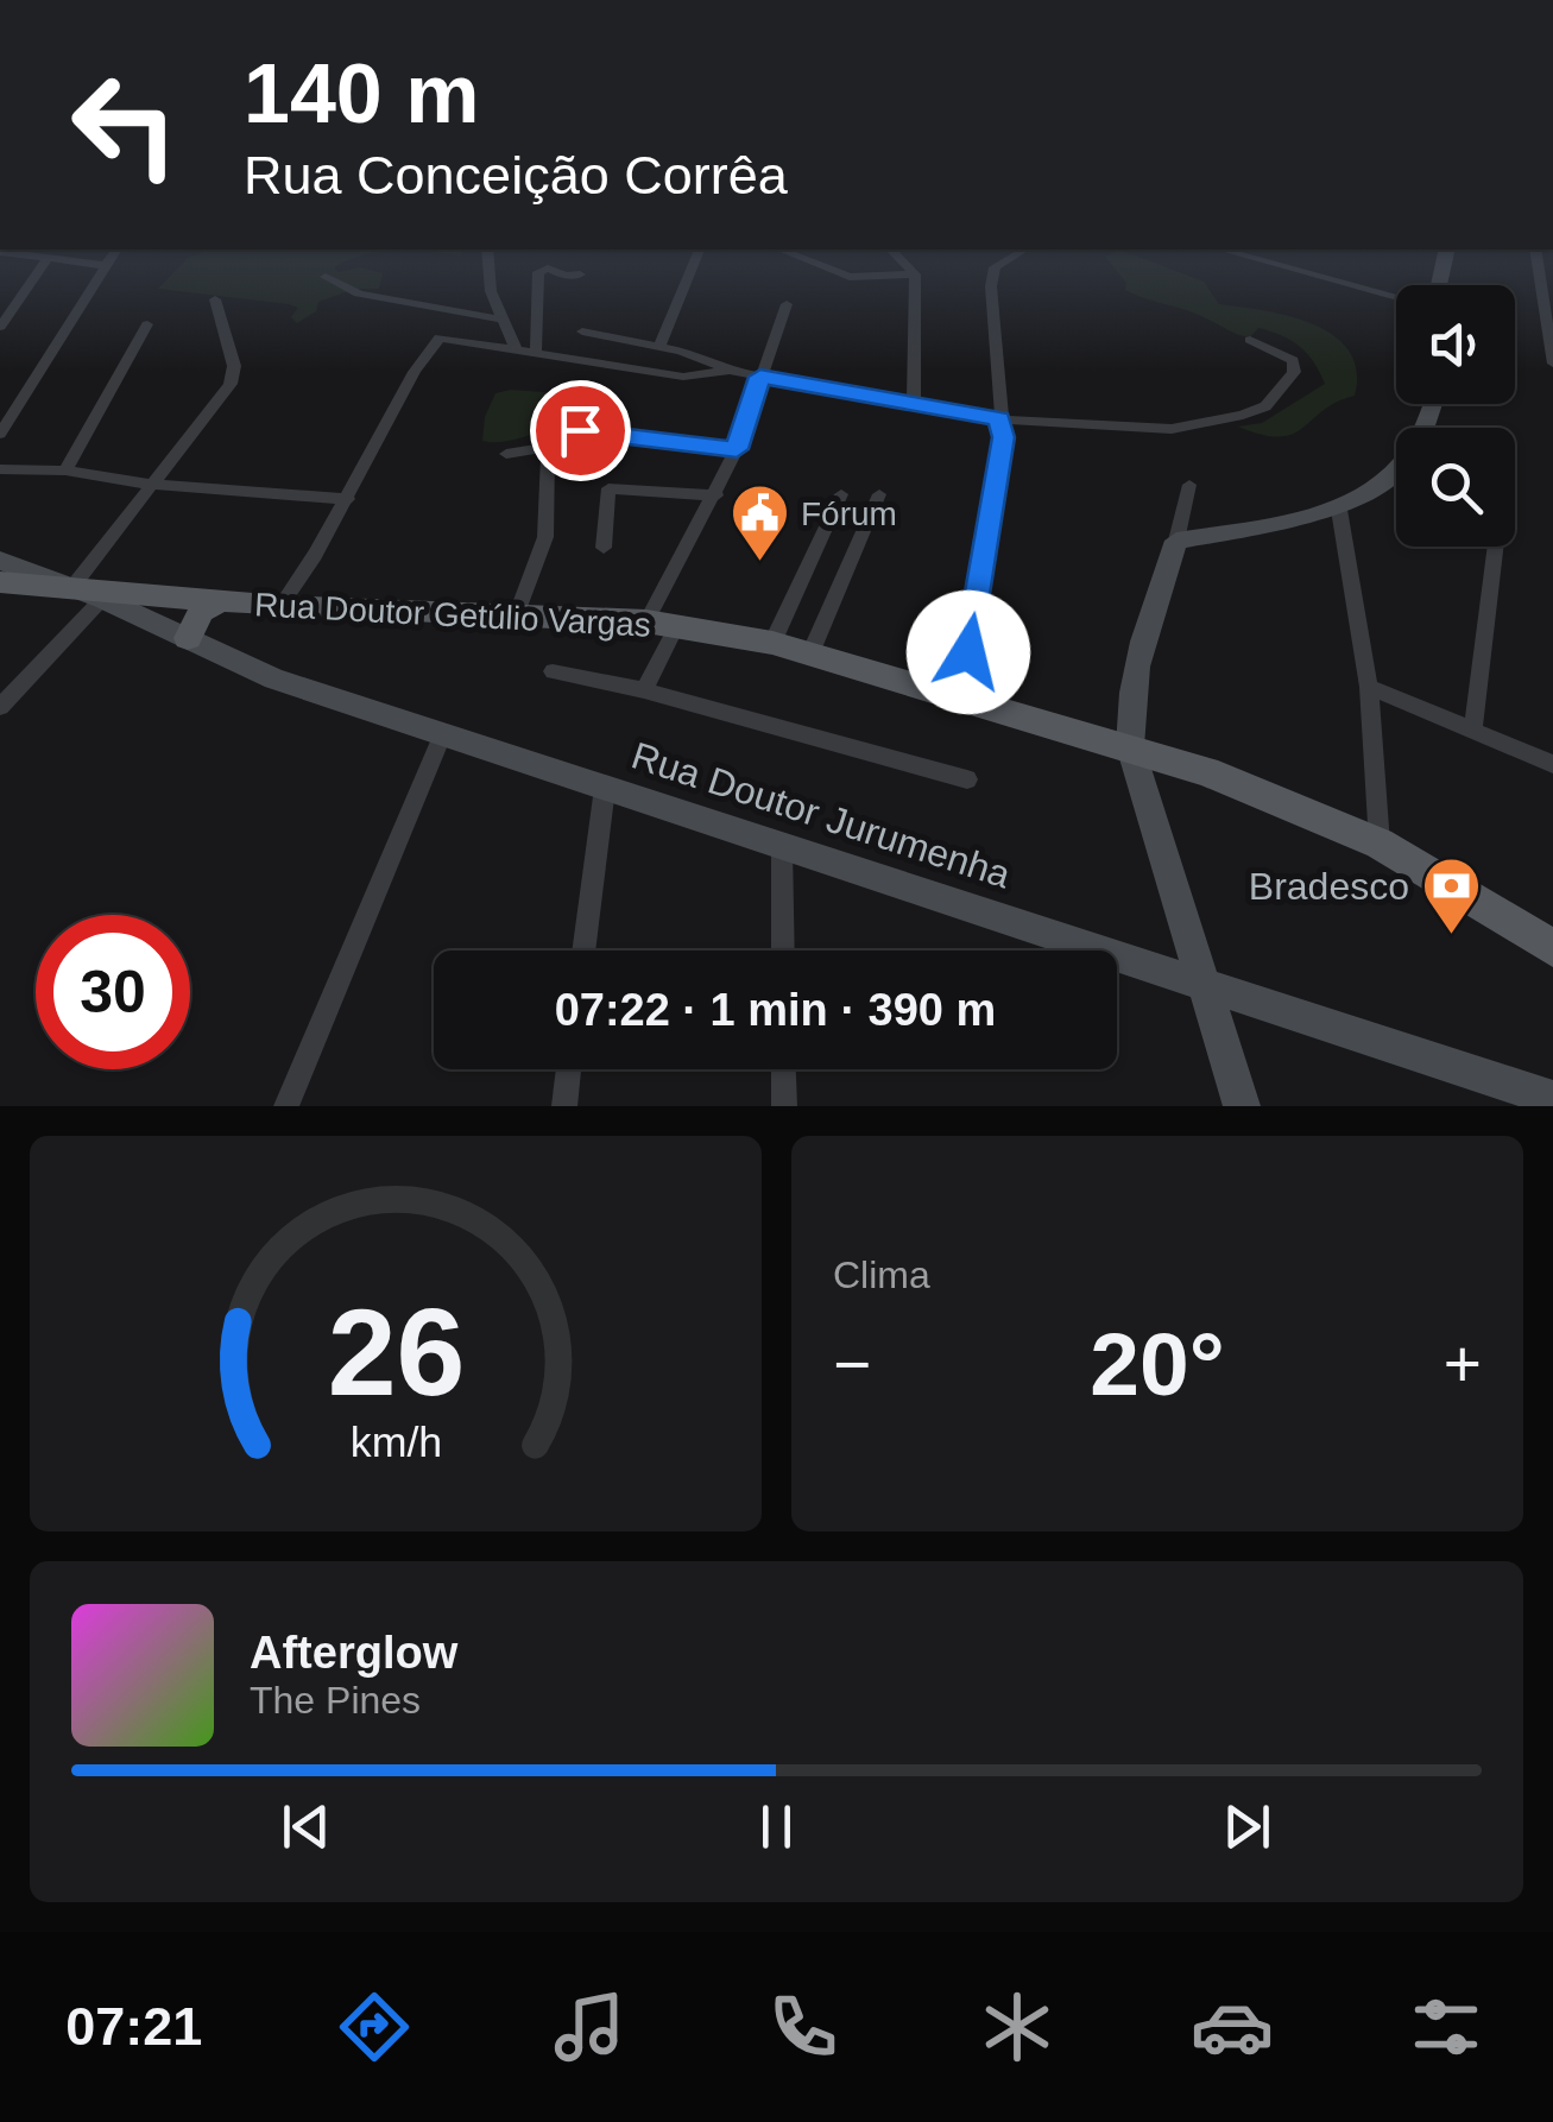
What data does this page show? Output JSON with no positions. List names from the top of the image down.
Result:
{
  "streets": {
    "main road": ["Rua Doutor Getúlio Vargas", "Rua Doutor Jurumenha"]
  },
  "crossings": [
    ["Rua Doutor Getúlio Vargas", "Rua Doutor Jurumenha"]
  ],
  "places": {
    "public building": ["Fórum"],
    "bank": ["Bradesco"]
  },
  "page": {
    "turn": ["140 m", "Rua Conceição Corrêa"],
    "limit": "30",
    "trip": "07:22 · 1 min · 390 m",
    "tile": "Clima",
    "heat": ["−", "20°", "+"],
    "song": ["Afterglow", "The Pines"],
    "tabs": "07:21",
    "gauge": ["26", "km/h"]
  }
}
